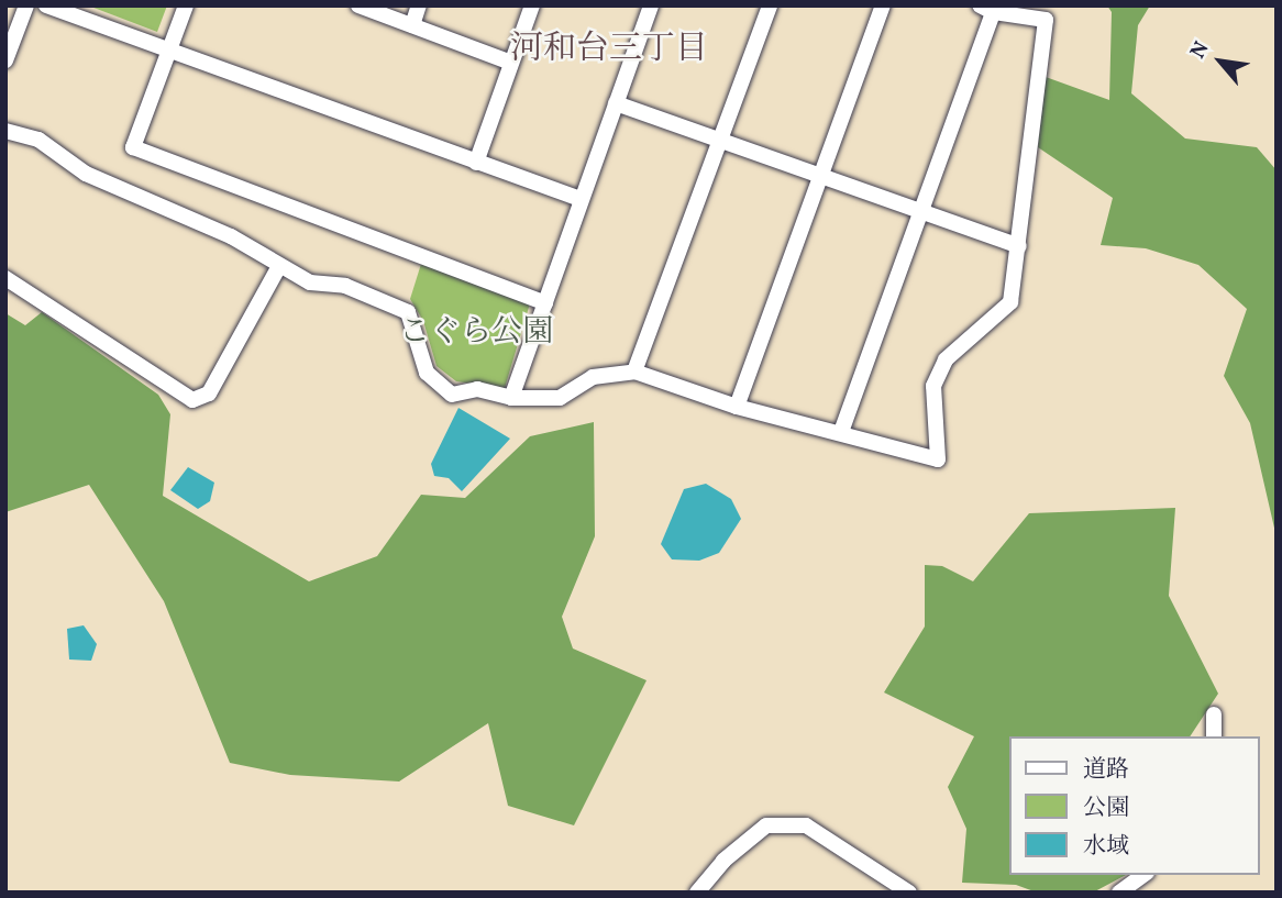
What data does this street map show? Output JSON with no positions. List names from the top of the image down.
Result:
{
  "districts": ["河和台三丁目"],
  "parks": ["こぐら公園"],
  "legend": ["道路", "公園", "水域"],
  "north": "top left"
}
